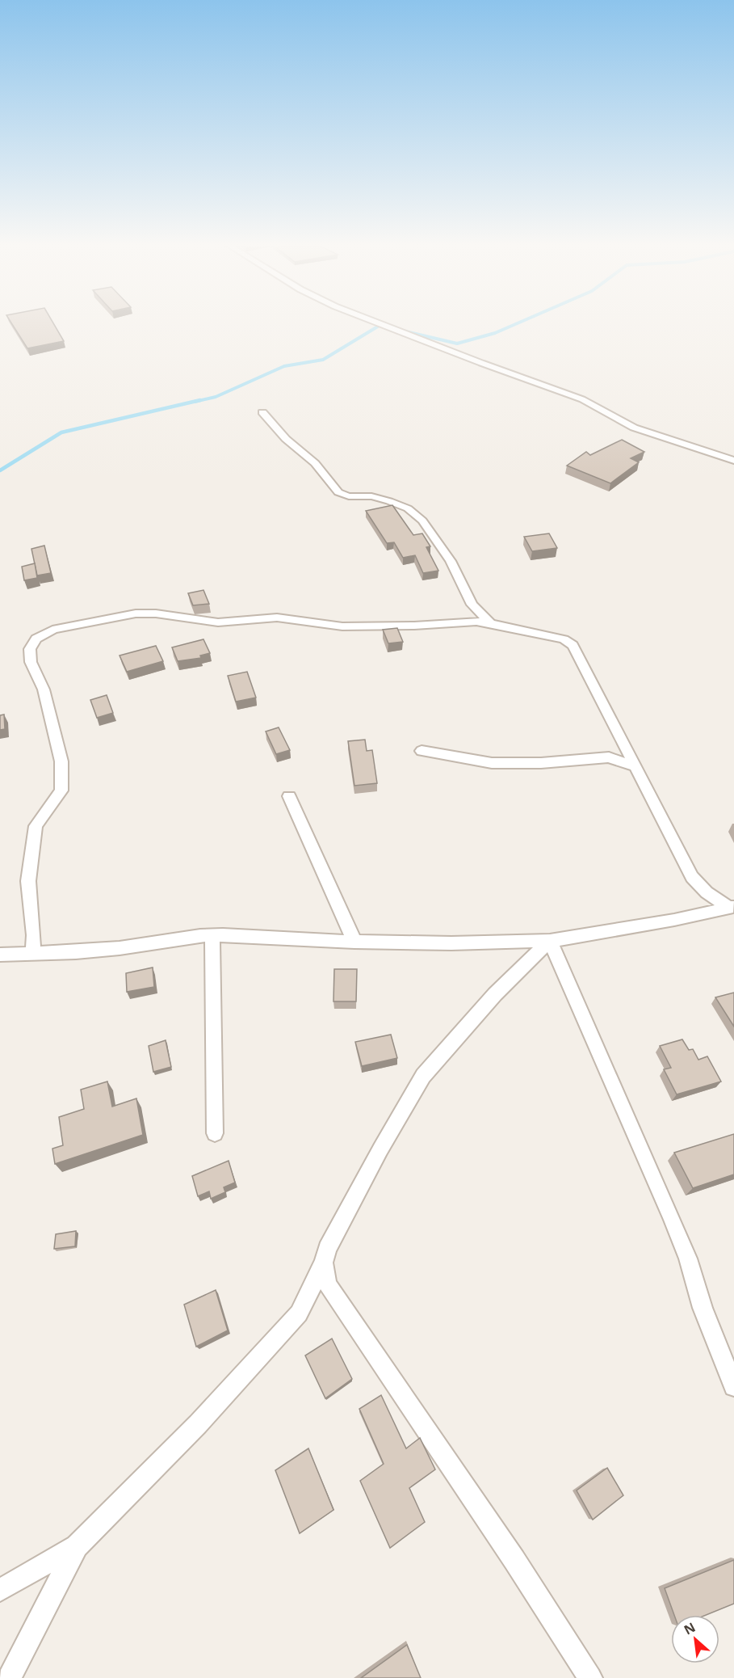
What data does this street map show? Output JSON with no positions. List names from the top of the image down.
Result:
{
  "north": "top left"
}
